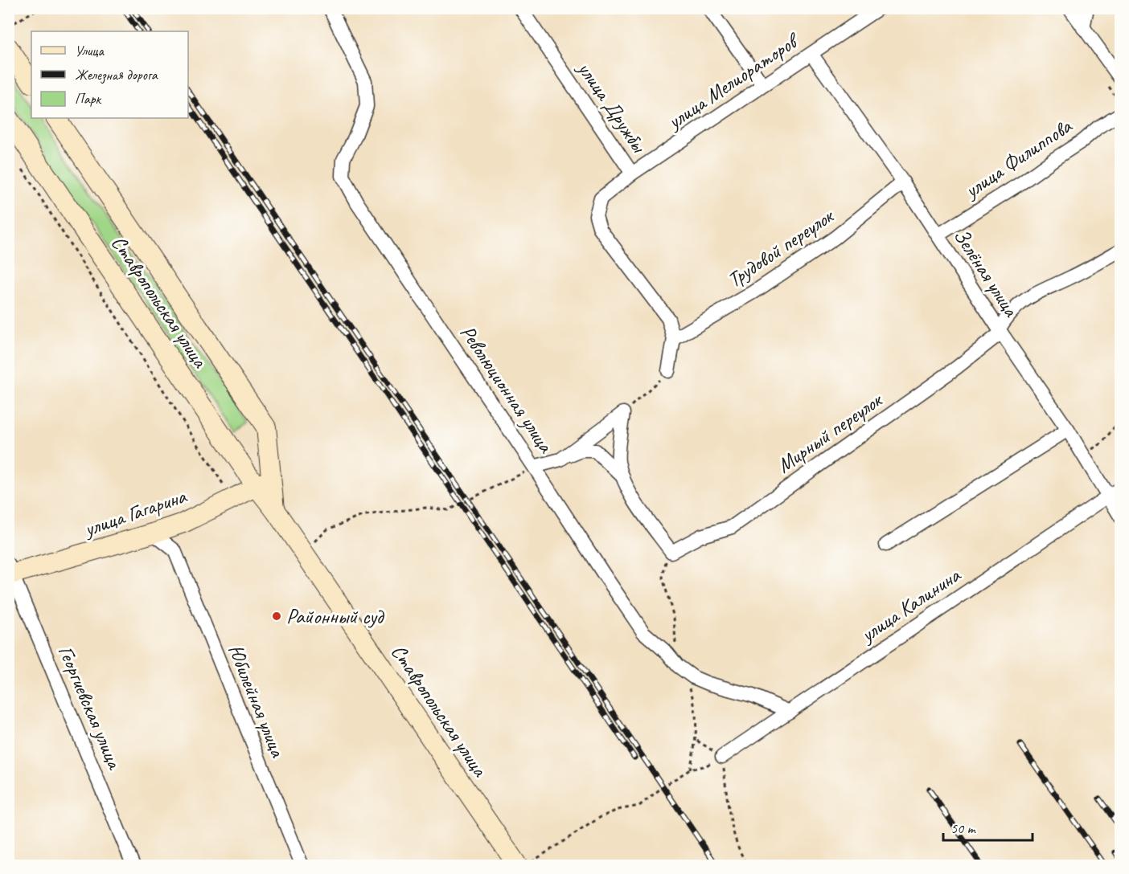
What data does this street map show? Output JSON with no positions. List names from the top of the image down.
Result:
{
  "streets": {
    "main road": ["Ставропольская улица", "улица Гагарина"],
    "street": [
      "улица Мелиораторов",
      "улица Дружбы",
      "улица Филиппова",
      "Трудовой переулок",
      "Зелёная улица",
      "Революционная улица",
      "Мирный переулок",
      "улица Калинина",
      "Юбилейная улица",
      "Георгиевская улица"
    ]
  },
  "crossings": [
    ["улица Мелиораторов", "улица Дружбы"],
    ["улица Мелиораторов", "Зелёная улица"],
    ["улица Дружбы", "Трудовой переулок"],
    ["улица Филиппова", "Зелёная улица"],
    ["Трудовой переулок", "Зелёная улица"],
    ["Зелёная улица", "Мирный переулок"],
    ["Зелёная улица", "улица Калинина"],
    ["Ставропольская улица", "улица Гагарина"],
    ["Революционная улица", "улица Калинина"],
    ["улица Гагарина", "Георгиевская улица"]
  ],
  "places": ["Районный суд"],
  "legend": ["Улица", "Железная дорога", "Парк"],
  "scale_bar": "50 m"
}
